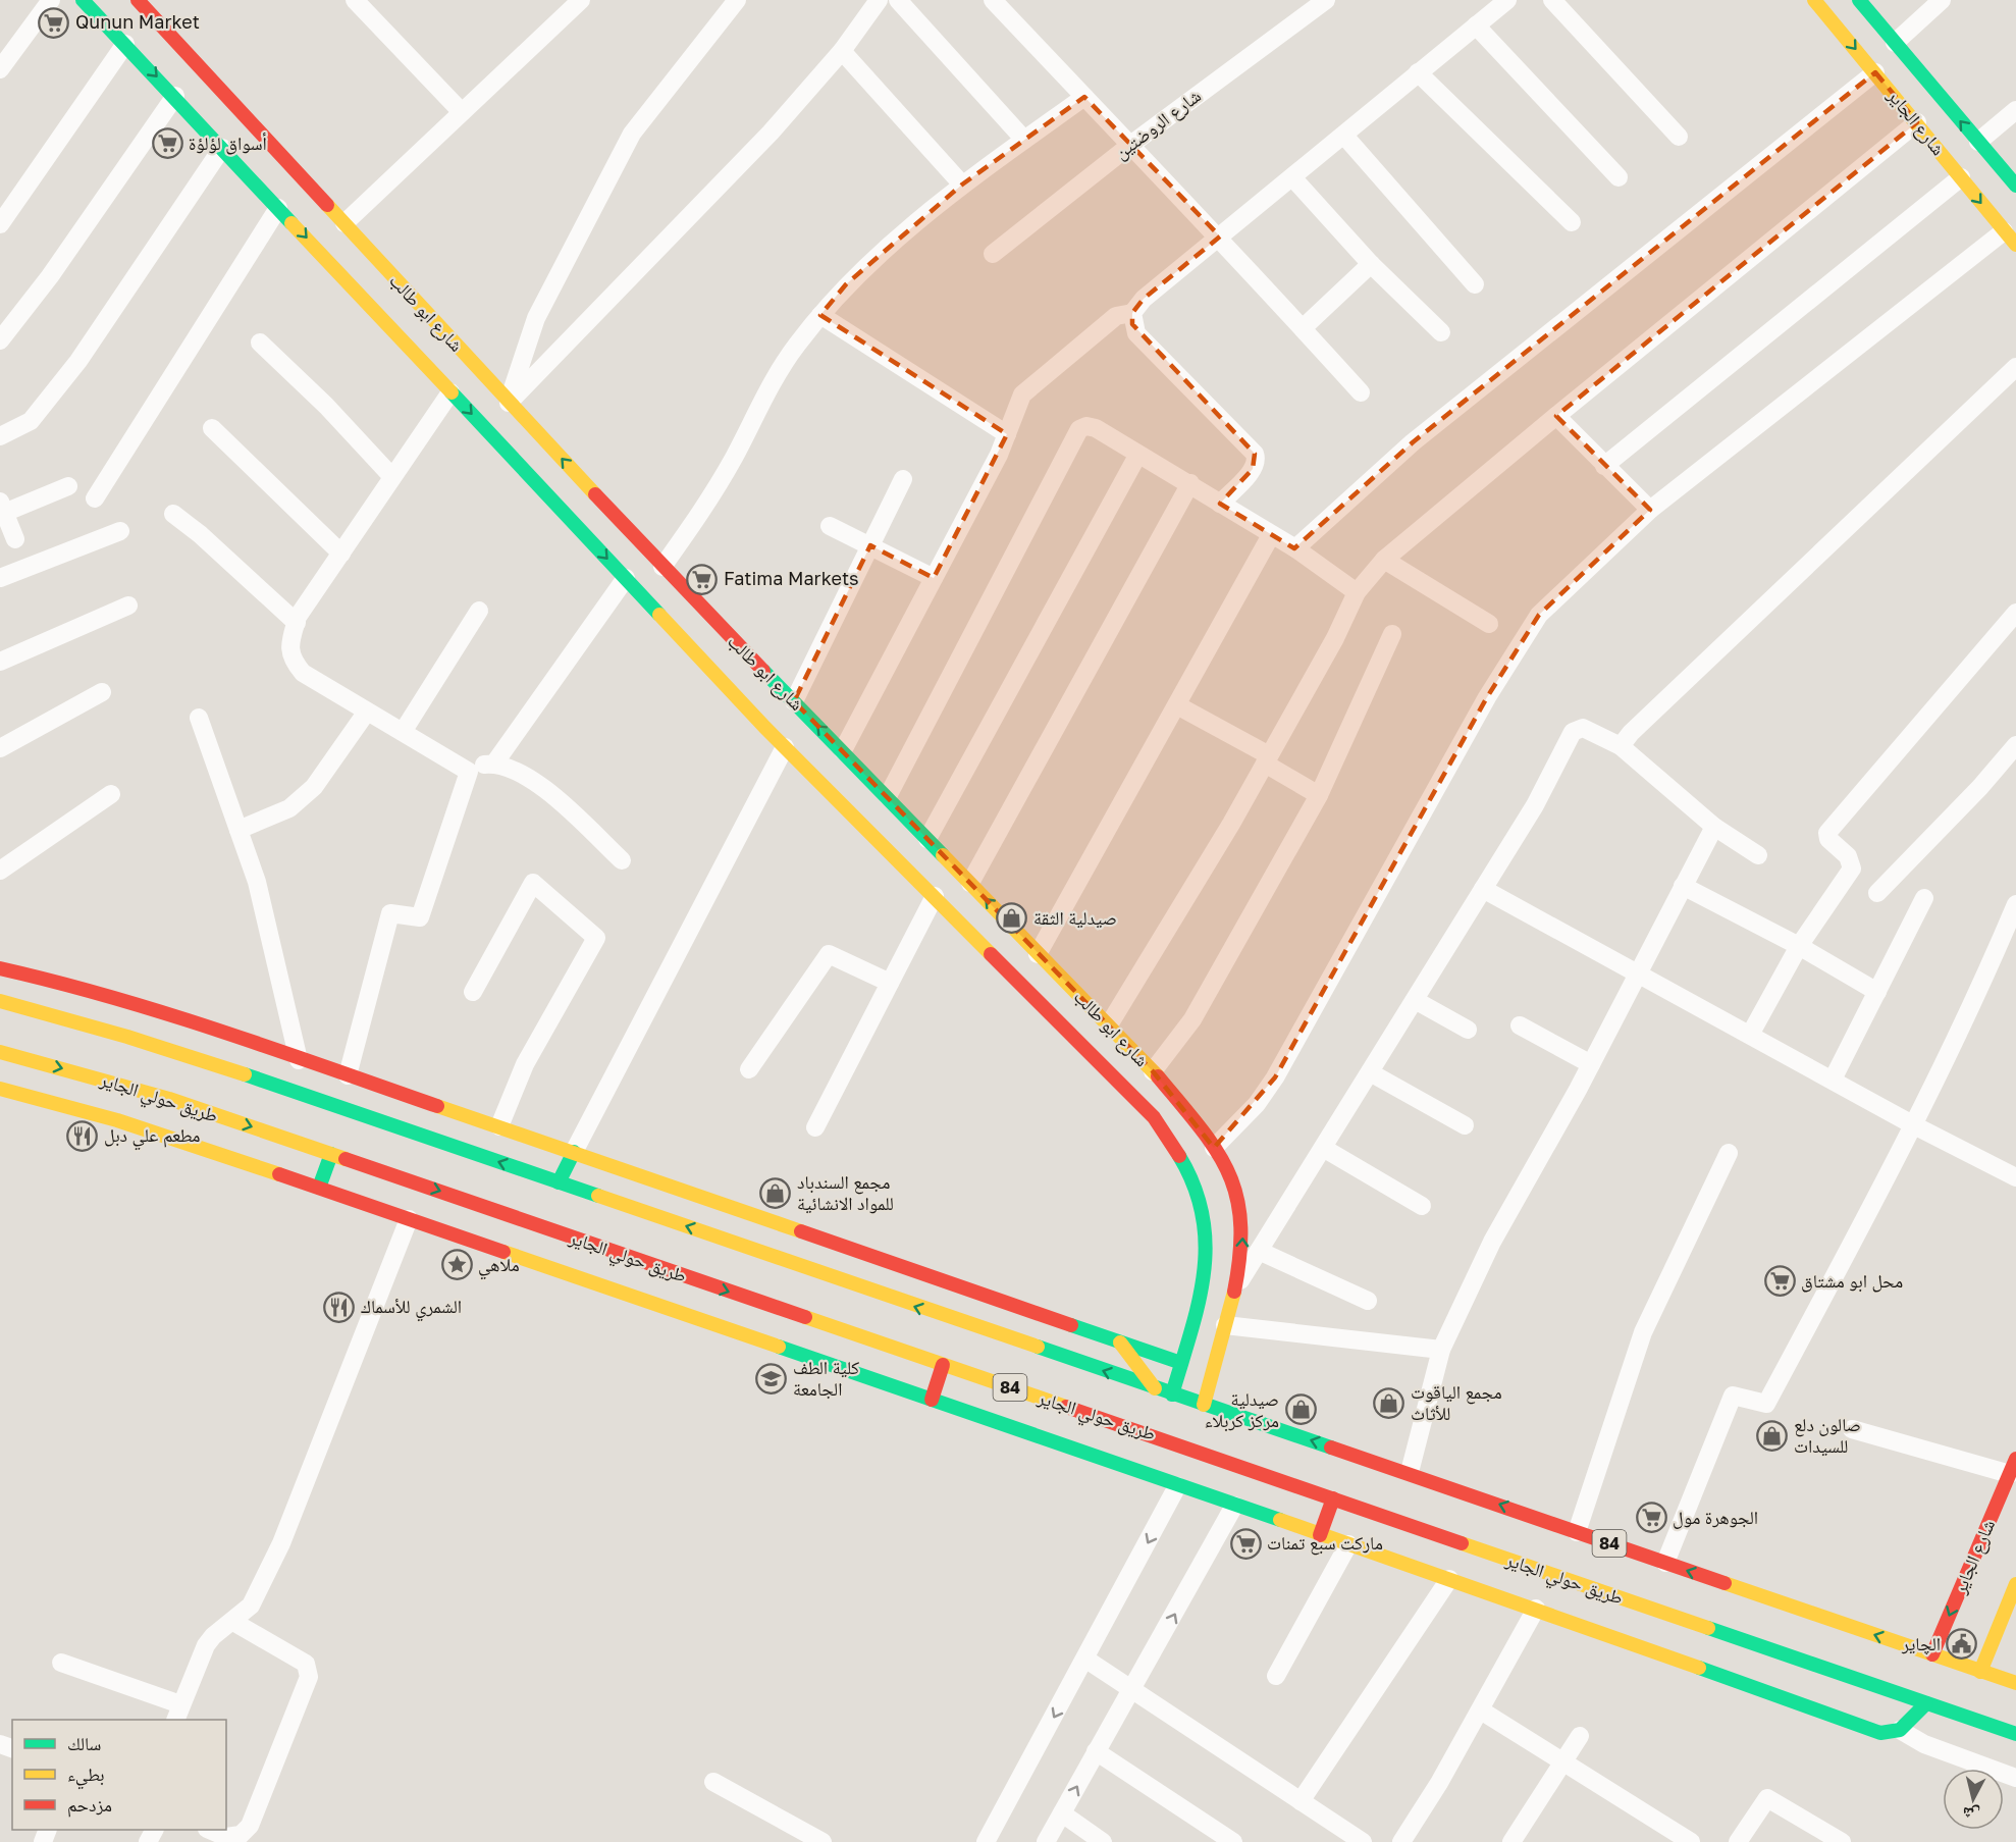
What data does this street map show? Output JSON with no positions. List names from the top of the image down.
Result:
{
  "streets": {
    "main road": [
      "شارع الجاير",
      "شارع ابو طالب",
      "طريق حولي الجاير",
      "84"
    ],
    "street": ["شارع الروضتين"]
  },
  "crossings": [
    ["شارع الجاير", "84"],
    ["شارع ابو طالب", "84"]
  ],
  "places": {
    "supermarket": [
      "Qunun Market",
      "أسواق لؤلؤة",
      "Fatima Markets",
      "محل ابو مشتاق",
      "الجوهرة مول",
      "ماركت سبع تمنات"
    ],
    "shop": [
      "صيدلية الثقة",
      "مجمع السندباد للمواد الانشائية",
      "مجمع الياقوت للأثاث",
      "صيدلية مركز كربلاء",
      "صالون دلع للسيدات"
    ],
    "restaurant": ["مطعم علي دبل", "الشمري للأسماك"],
    "place": ["ملاهي"],
    "school or university": ["كلية الطف الجامعة"],
    "public building": ["الچاير"]
  },
  "legend": ["سالك", "بطيء", "مزدحم"],
  "north": "bottom"
}
